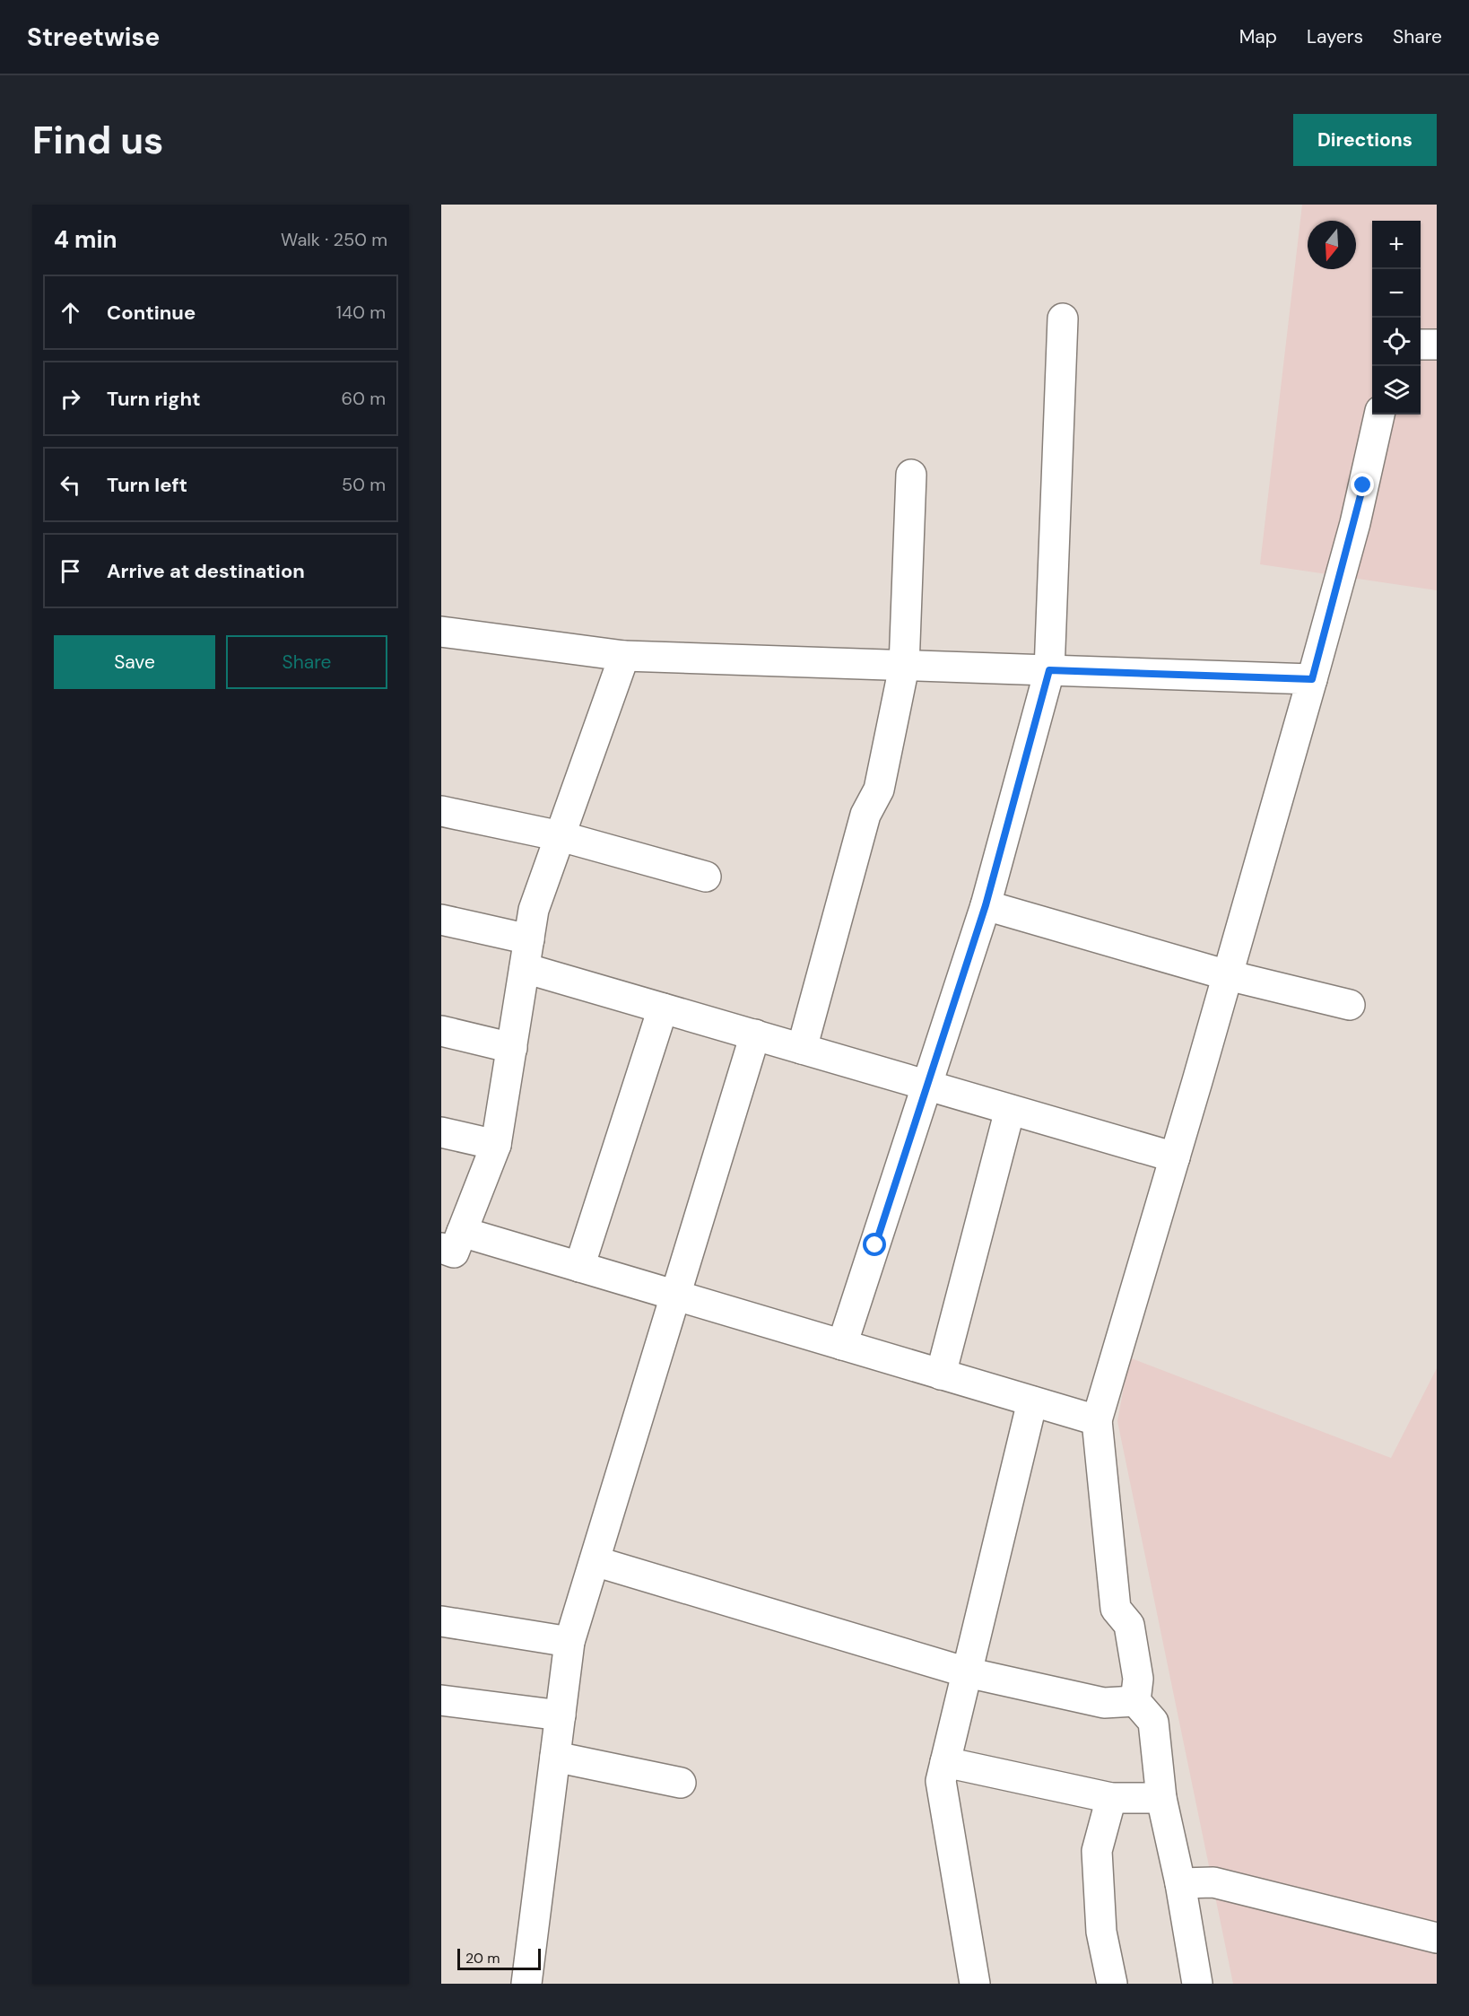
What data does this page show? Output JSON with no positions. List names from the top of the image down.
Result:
{
  "scale_bar": "20 m",
  "north": "bottom",
  "page": {
    "header": "Streetwise",
    "nav": ["Map", "Layers", "Share"],
    "buttons": [
      "Directions",
      ["Save", "Share"]
    ],
    "title": "Find us",
    "heading": ["4 min", "Walk · 250 m"],
    "map_buttons": ["+", "−"],
    "list": [
      ["Continue", "140 m"],
      ["Turn right", "60 m"],
      ["Turn left", "50 m"],
      "Arrive at destination"
    ],
    "scale": "20 m"
  }
}
